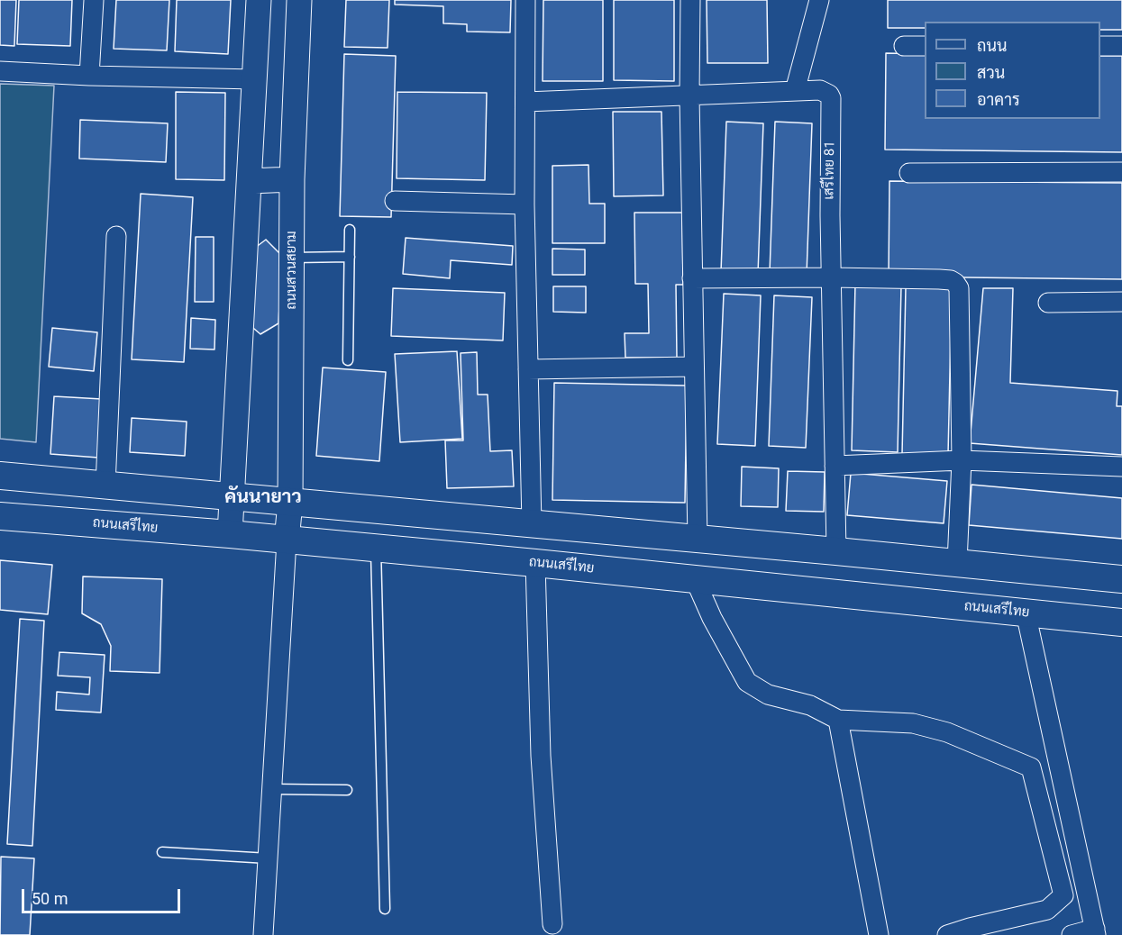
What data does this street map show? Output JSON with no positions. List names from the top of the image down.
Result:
{
  "streets": {
    "main road": ["ถนนเสรีไทย"],
    "street": ["เสรีไทย 81", "ถนนสวนสยาม"]
  },
  "crossings": [
    ["ถนนสวนสยาม", "ถนนเสรีไทย"]
  ],
  "districts": ["คันนายาว"],
  "legend": ["ถนน", "สวน", "อาคาร"],
  "scale_bar": "50 m"
}
